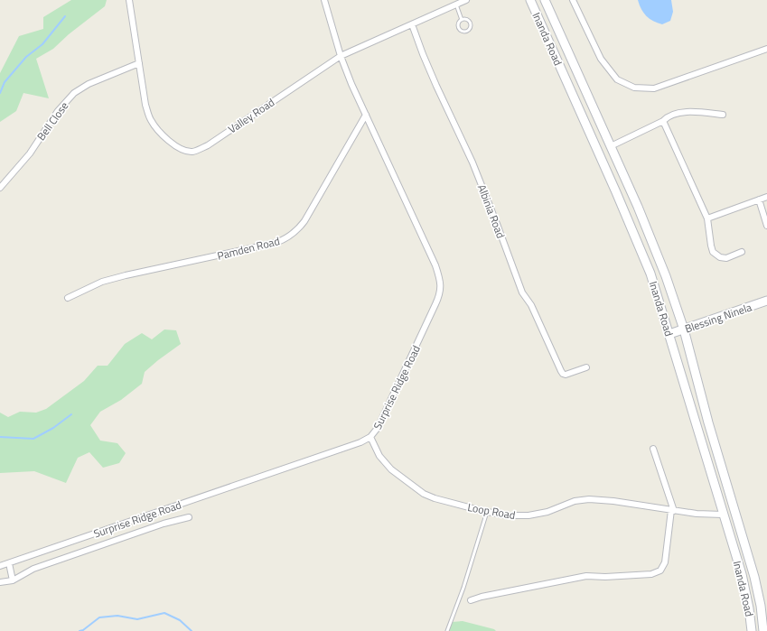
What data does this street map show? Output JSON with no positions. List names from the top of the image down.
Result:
{
  "streets": {
    "main road": ["Inanda Road", "Blessing Ninela"],
    "street": [
      "Valley Road",
      "Bell Close",
      "Albinia Road",
      "Pamden Road",
      "Surprise Ridge Road",
      "Loop Road"
    ]
  },
  "crossings": [
    ["Inanda Road", "Blessing Ninela"],
    ["Inanda Road", "Loop Road"],
    ["Valley Road", "Bell Close"],
    ["Valley Road", "Albinia Road"],
    ["Valley Road", "Surprise Ridge Road"],
    ["Pamden Road", "Surprise Ridge Road"],
    ["Surprise Ridge Road", "Loop Road"]
  ]
}
